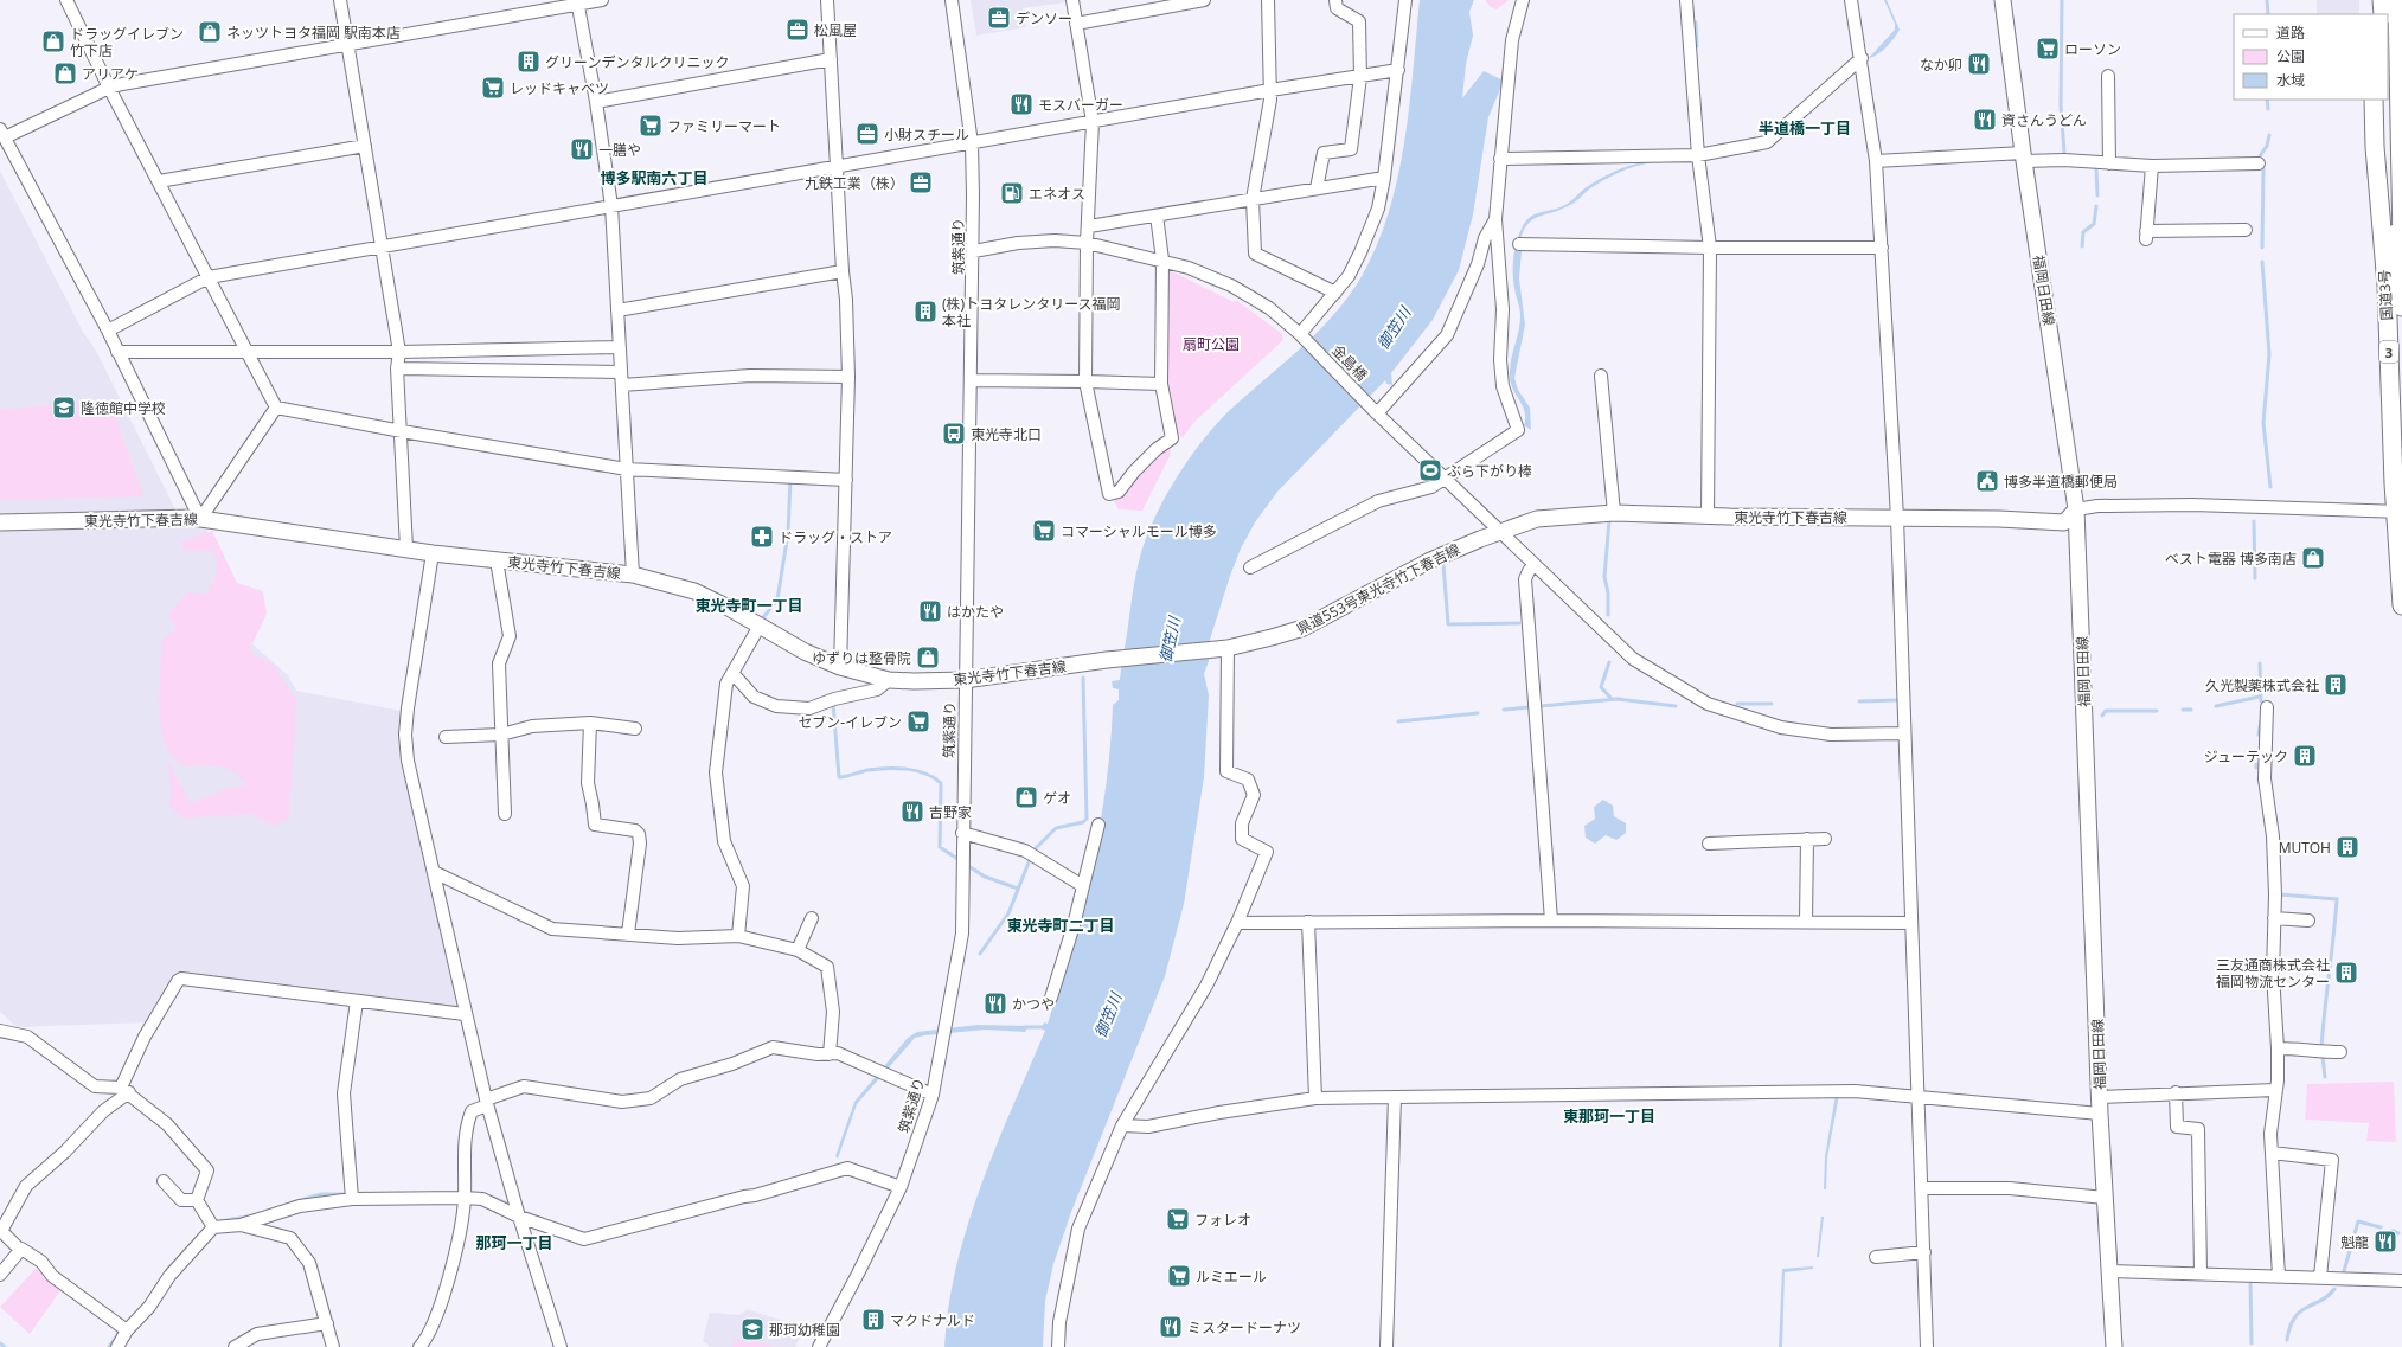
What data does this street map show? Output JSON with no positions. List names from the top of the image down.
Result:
{
  "streets": {
    "highway": ["国道3号", "3"],
    "main road": ["福岡日田線", "東光寺竹下春吉線", "県道553号東光寺竹下春吉線"],
    "street": ["筑紫通り", "金島橋"]
  },
  "crossings": [
    ["筑紫通り", "金島橋"],
    ["筑紫通り", "東光寺竹下春吉線"],
    ["福岡日田線", "東光寺竹下春吉線"],
    ["金島橋", "東光寺竹下春吉線"],
    ["金島橋", "県道553号東光寺竹下春吉線"],
    ["東光寺竹下春吉線", "県道553号東光寺竹下春吉線"]
  ],
  "districts": [
    "半道橋一丁目",
    "博多駅南六丁目",
    "東光寺町一丁目",
    "東光寺町二丁目",
    "東那珂一丁目",
    "那珂一丁目"
  ],
  "water": ["御笠川"],
  "parks": ["扇町公園"],
  "places": {
    "office": [
      "デンソー",
      "松風屋",
      "小財スチール",
      "九鉄工業（株）"
    ],
    "shop": [
      "ネッツトヨタ福岡 駅南本店",
      "ドラッグイレブン 竹下店",
      "アリアケ",
      "ベスト電器 博多南店",
      "ゆずりは整骨院",
      "ゲオ"
    ],
    "supermarket": [
      "ローソン",
      "レッドキャベツ",
      "ファミリーマート",
      "コマーシャルモール博多",
      "セブン-イレブン",
      "フォレオ",
      "ルミエール"
    ],
    "building": [
      "グリーンデンタルクリニック",
      "(株)トヨタレンタリース福岡 本社",
      "久光製薬株式会社",
      "ジューテック",
      "MUTOH",
      "三友通商株式会社 福岡物流センター",
      "マクドナルド"
    ],
    "restaurant": [
      "なか卯",
      "モスバーガー",
      "資さんうどん",
      "一膳や",
      "はかたや",
      "吉野家",
      "かつや",
      "魁龍",
      "ミスタードーナツ"
    ],
    "fuel station": ["エネオス"],
    "school or university": ["隆徳館中学校", "那珂幼稚園"],
    "bus stop": ["東光寺北口"],
    "sports": ["ぶら下がり棒"],
    "public building": ["博多半道橋郵便局"],
    "pharmacy": ["ドラッグ・ストア"]
  },
  "legend": ["道路", "公園", "水域"]
}
